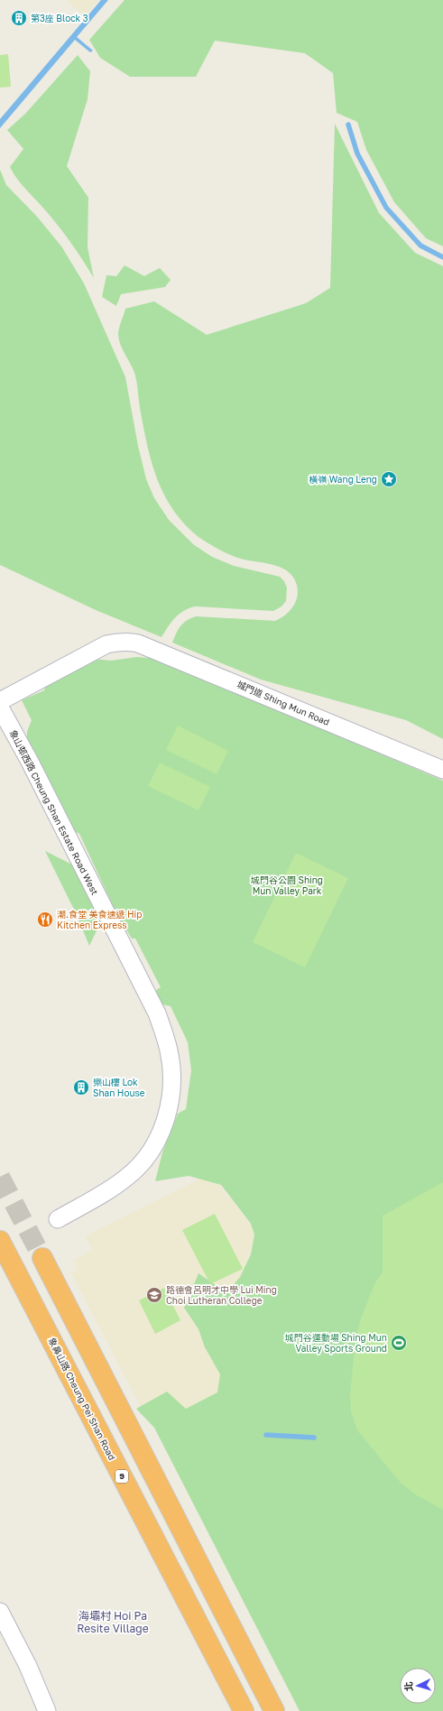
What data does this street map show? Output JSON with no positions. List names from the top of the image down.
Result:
{
  "streets": {
    "highway": ["象鼻山路 Cheung Pei Shan Road", "9"],
    "street": ["城門道 Shing Mun Road", "象山邨西路 Cheung Shan Estate Road West"]
  },
  "districts": ["海壩村 Hoi Pa Resite Village"],
  "parks": ["城門谷公園 Shing Mun Valley Park"],
  "places": {
    "building": ["第3座 Block 3", "樂山樓 Lok Shan House"],
    "place": ["橫嶺 Wang Leng"],
    "restaurant": ["潮.食堂 美食速遞 Hip Kitchen Express"],
    "school or university": ["路德會呂明才中學 Lui Ming Choi Lutheran College"],
    "sports": ["城門谷運動場 Shing Mun Valley Sports Ground"]
  },
  "north": "left"
}
